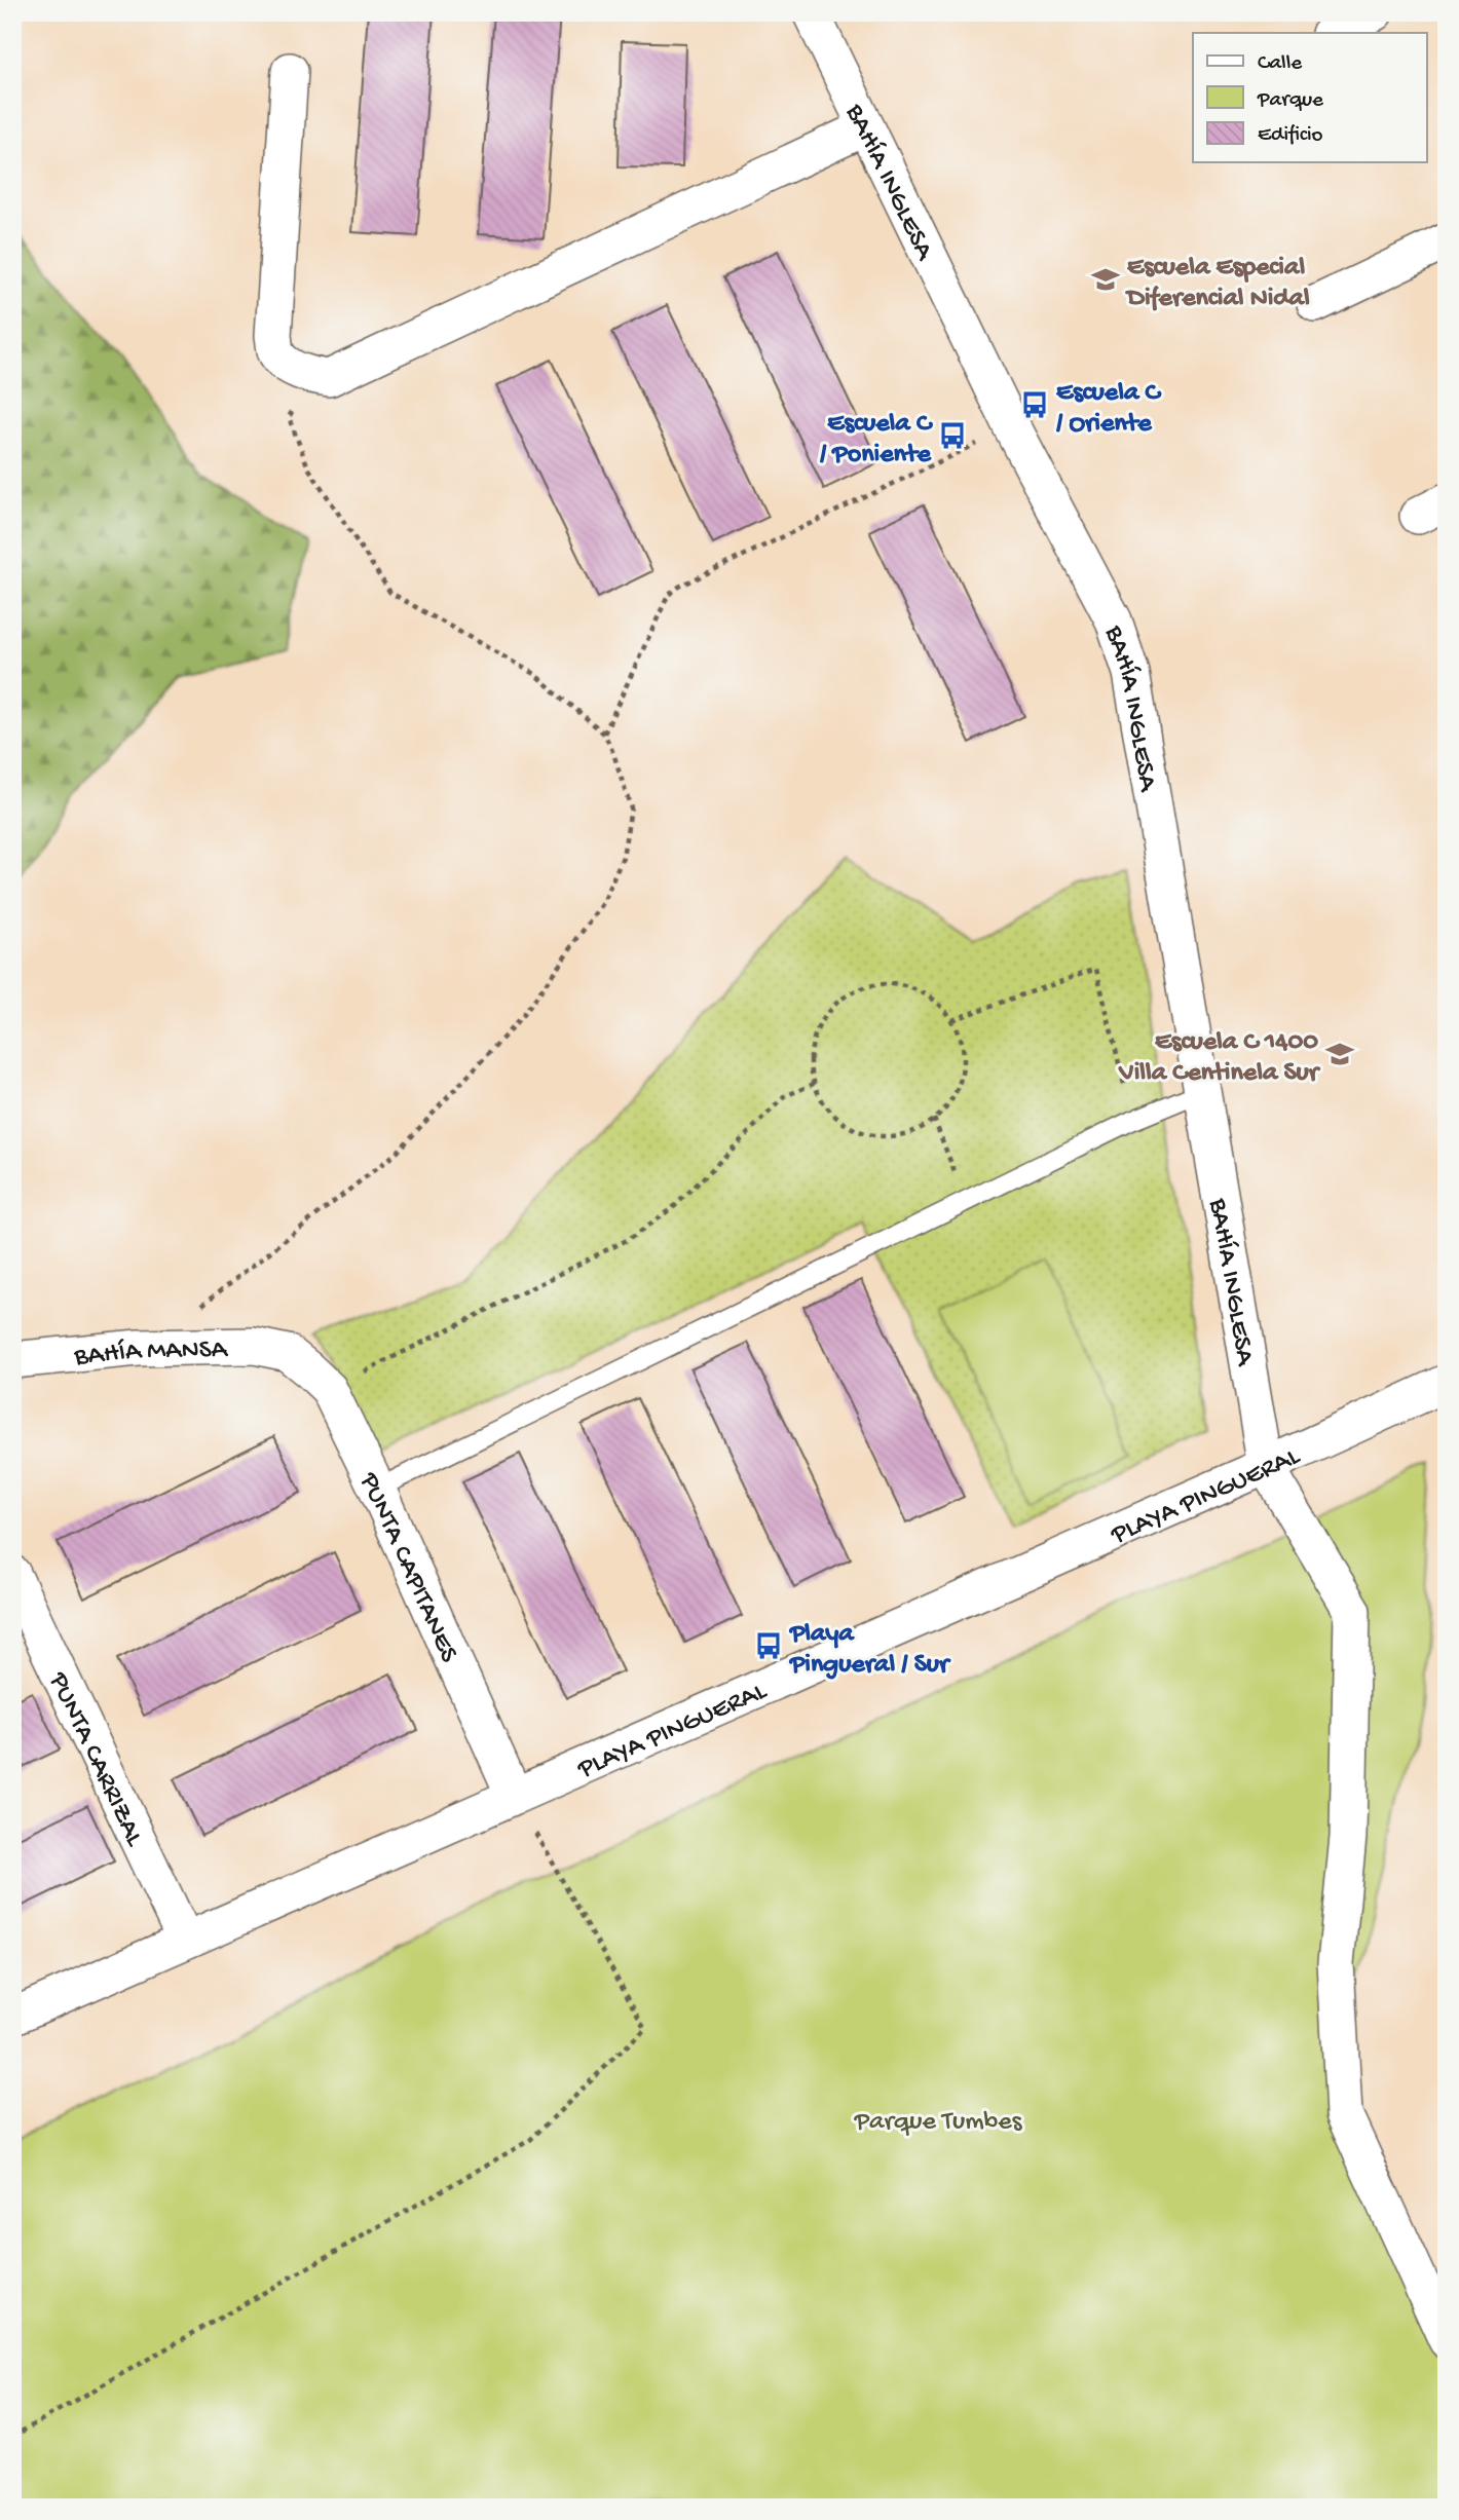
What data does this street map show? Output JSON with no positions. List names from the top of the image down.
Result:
{
  "streets": {
    "street": [
      "BAHÍA INGLESA",
      "BAHÍA MANSA",
      "PLAYA PINGUERAL",
      "PUNTA CAPITANES",
      "PUNTA CARRIZAL"
    ]
  },
  "crossings": [
    ["BAHÍA INGLESA", "PLAYA PINGUERAL"],
    ["BAHÍA MANSA", "PUNTA CAPITANES"],
    ["PLAYA PINGUERAL", "PUNTA CAPITANES"],
    ["PLAYA PINGUERAL", "PUNTA CARRIZAL"]
  ],
  "parks": ["Parque Tumbes"],
  "places": {
    "school or university": ["Escuela Especial Diferencial Nidal", "Escuela C 1400 Villa Centinela Sur"],
    "bus stop": ["Escuela C / Oriente", "Escuela C / Poniente", "Playa Pingueral / Sur"]
  },
  "legend": ["Calle", "Parque", "Edificio"]
}
